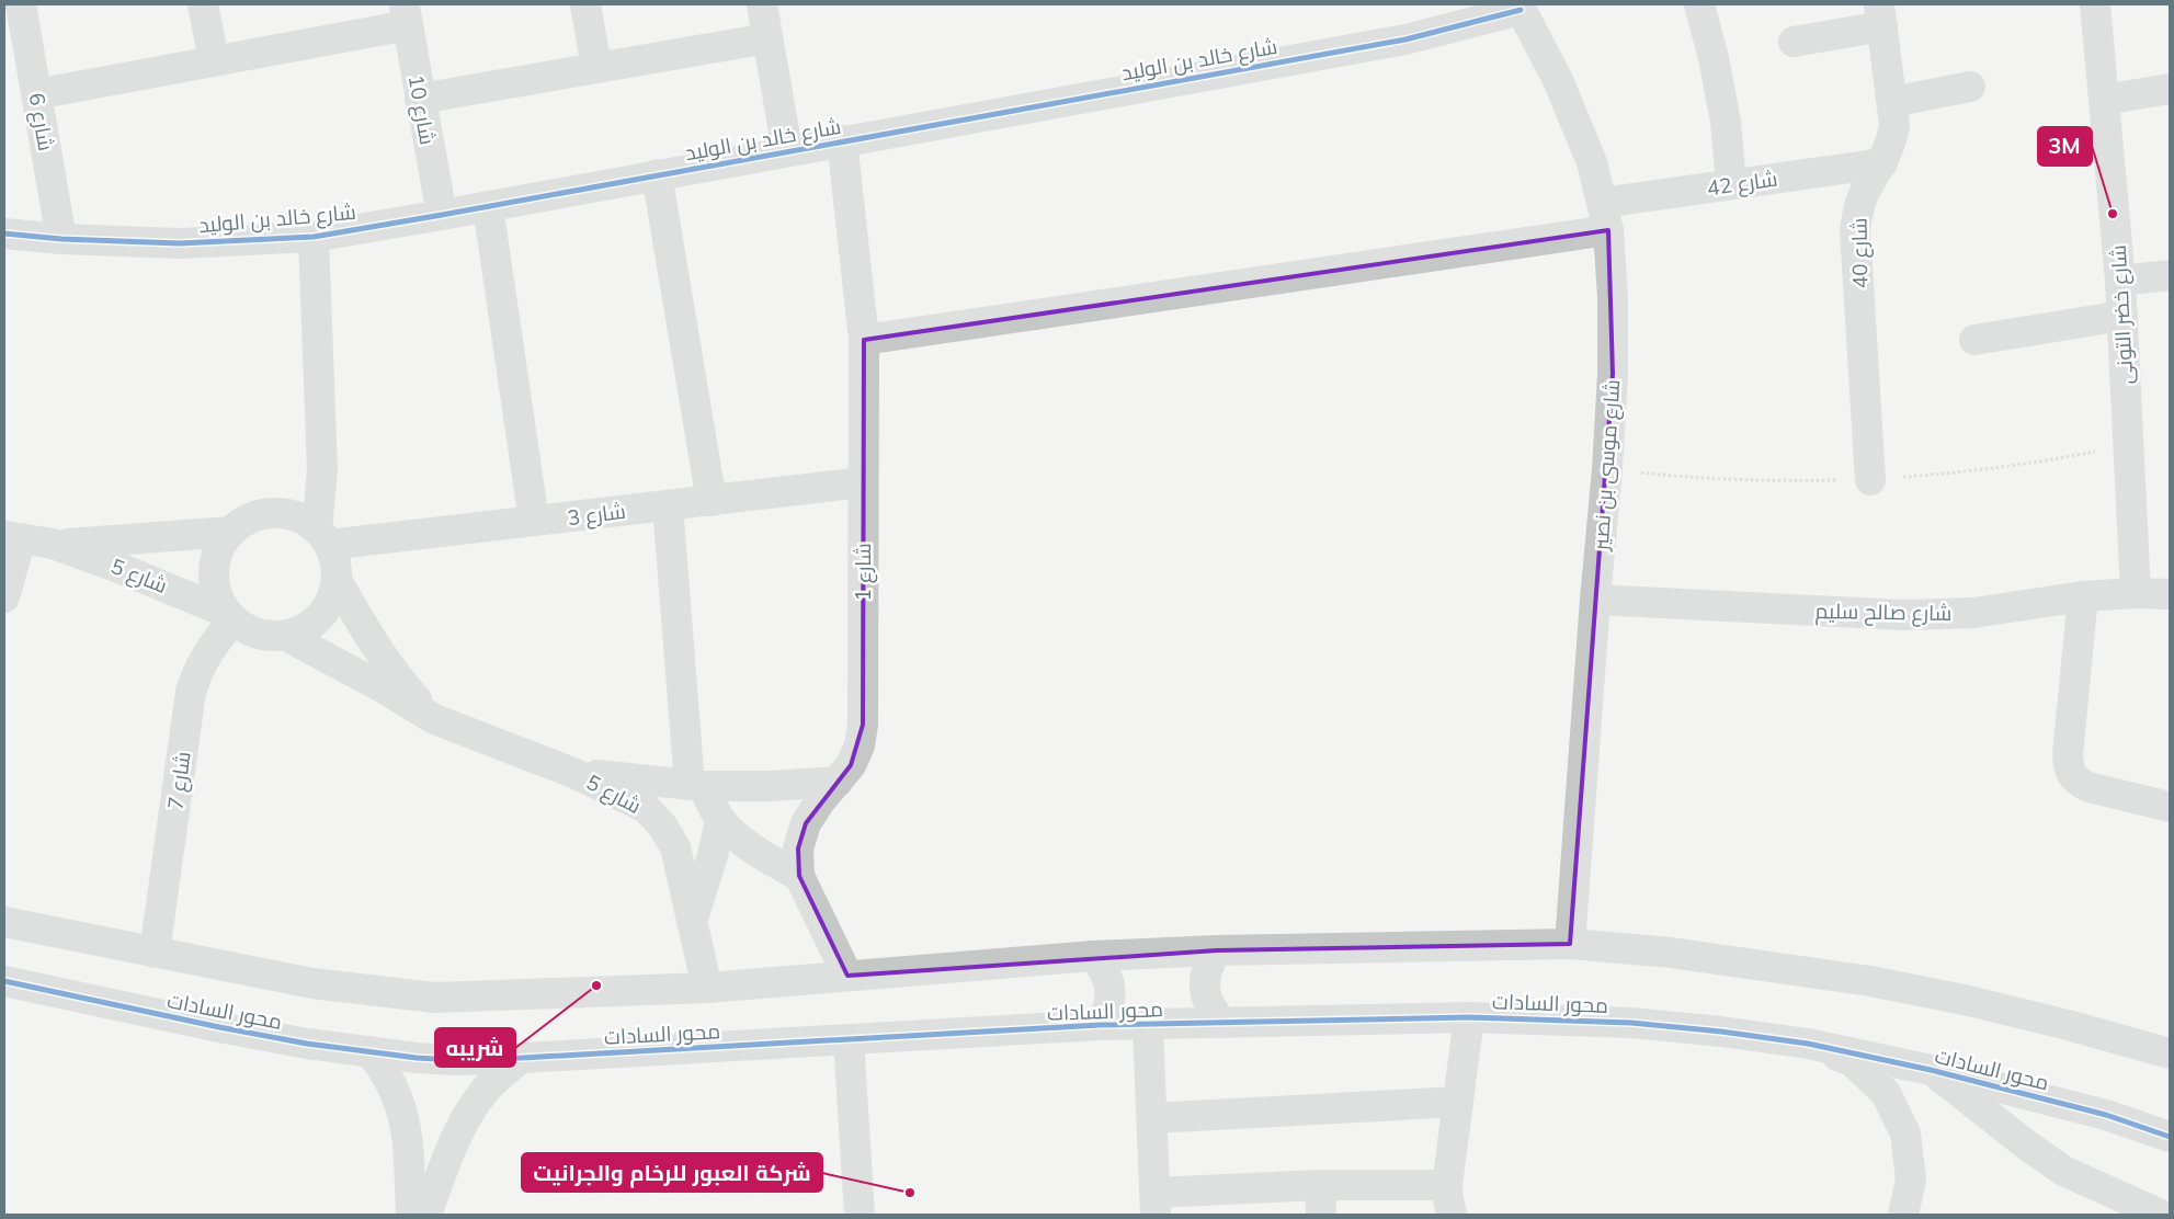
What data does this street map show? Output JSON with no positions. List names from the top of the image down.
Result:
{
  "streets": {
    "street": [
      "شارع خالد بن الوليد",
      "شارع 10",
      "شارع 6",
      "شارع 42",
      "شارع 40",
      "شارع خضر التونى",
      "شارع موسى بن نصير",
      "شارع 3",
      "شارع 1",
      "شارع 5",
      "شارع صالح سليم",
      "شارع 7",
      "محور السادات"
    ]
  },
  "crossings": [
    ["شارع خالد بن الوليد", "شارع 10"],
    ["شارع خالد بن الوليد", "شارع 6"],
    ["شارع خالد بن الوليد", "شارع موسى بن نصير"],
    ["شارع خالد بن الوليد", "شارع 1"],
    ["شارع 42", "شارع 40"],
    ["شارع 42", "شارع موسى بن نصير"],
    ["شارع 42", "شارع 1"],
    ["شارع خضر التونى", "شارع صالح سليم"],
    ["شارع موسى بن نصير", "شارع صالح سليم"],
    ["شارع 3", "شارع 1"],
    ["شارع 3", "شارع 5"],
    ["شارع 3", "شارع 7"],
    ["شارع 5", "شارع 7"]
  ],
  "places": ["3M", "شريبه", "شركة العبور للرخام والجرانيت"]
}
